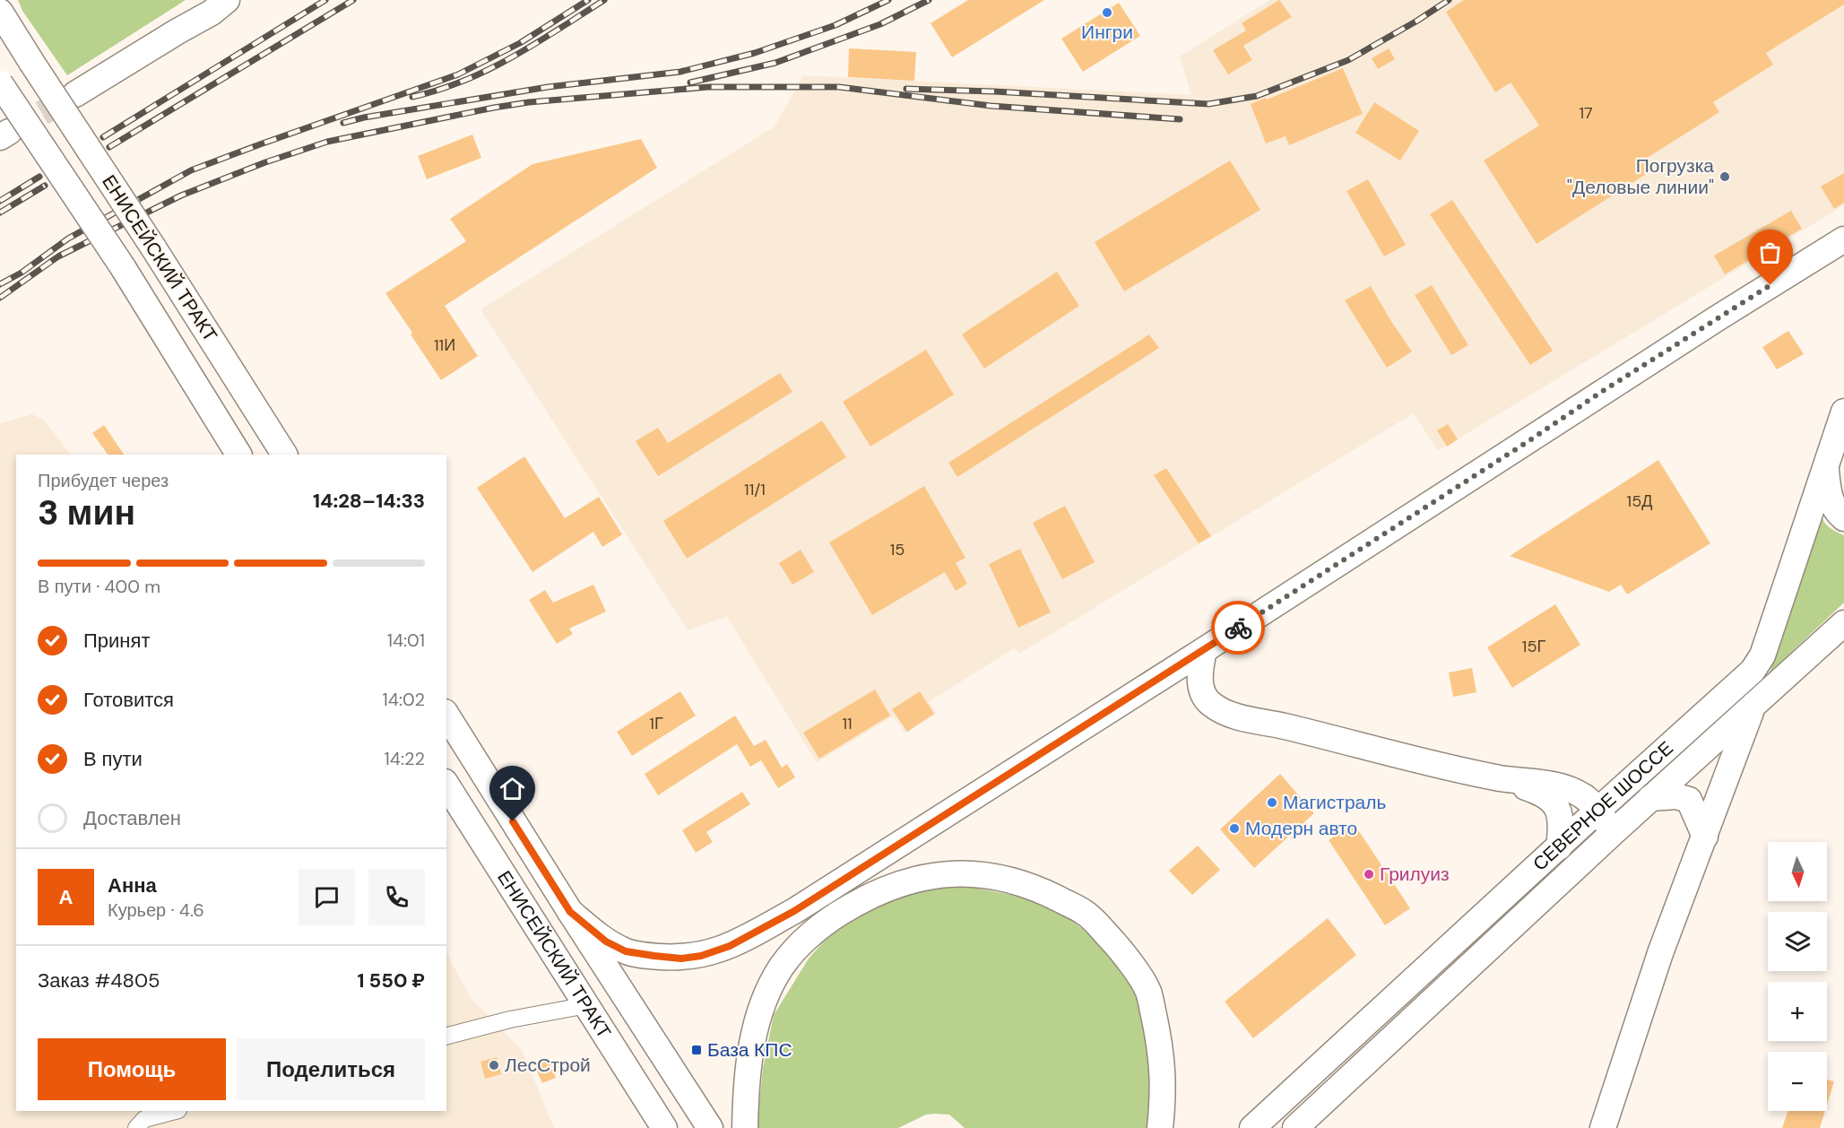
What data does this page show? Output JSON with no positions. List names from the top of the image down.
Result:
{
  "streets": {
    "main road": ["ЕНИСЕЙСКИЙ ТРАКТ", "СЕВЕРНОЕ ШОССЕ"]
  },
  "places": {
    "other": [
      "Ингри",
      "Погрузка \"Деловые линии\"",
      "Магистраль",
      "Модерн авто",
      "Грилуиз",
      "ЛесСтрой"
    ],
    "transit": ["База КПС"]
  },
  "house_numbers": [
    "17",
    "11И",
    "11/1",
    "15Д",
    "15",
    "15Г",
    "1Г",
    "11"
  ],
  "north": "bottom",
  "page": {
    "heading": ["3 мин", "Прибудет через", "14:28–14:33"],
    "panel": [
      "Анна",
      "Курьер · 4.6",
      "Заказ #4805",
      "1 550 ₽"
    ],
    "bar": "В пути · 400 m",
    "list": [
      ["Принят", "14:01"],
      ["Готовится", "14:02"],
      ["В пути", "14:22"],
      "Доставлен"
    ],
    "map_buttons": ["+", "−"],
    "round": "А",
    "buttons": ["Помощь", "Поделиться"]
  }
}
